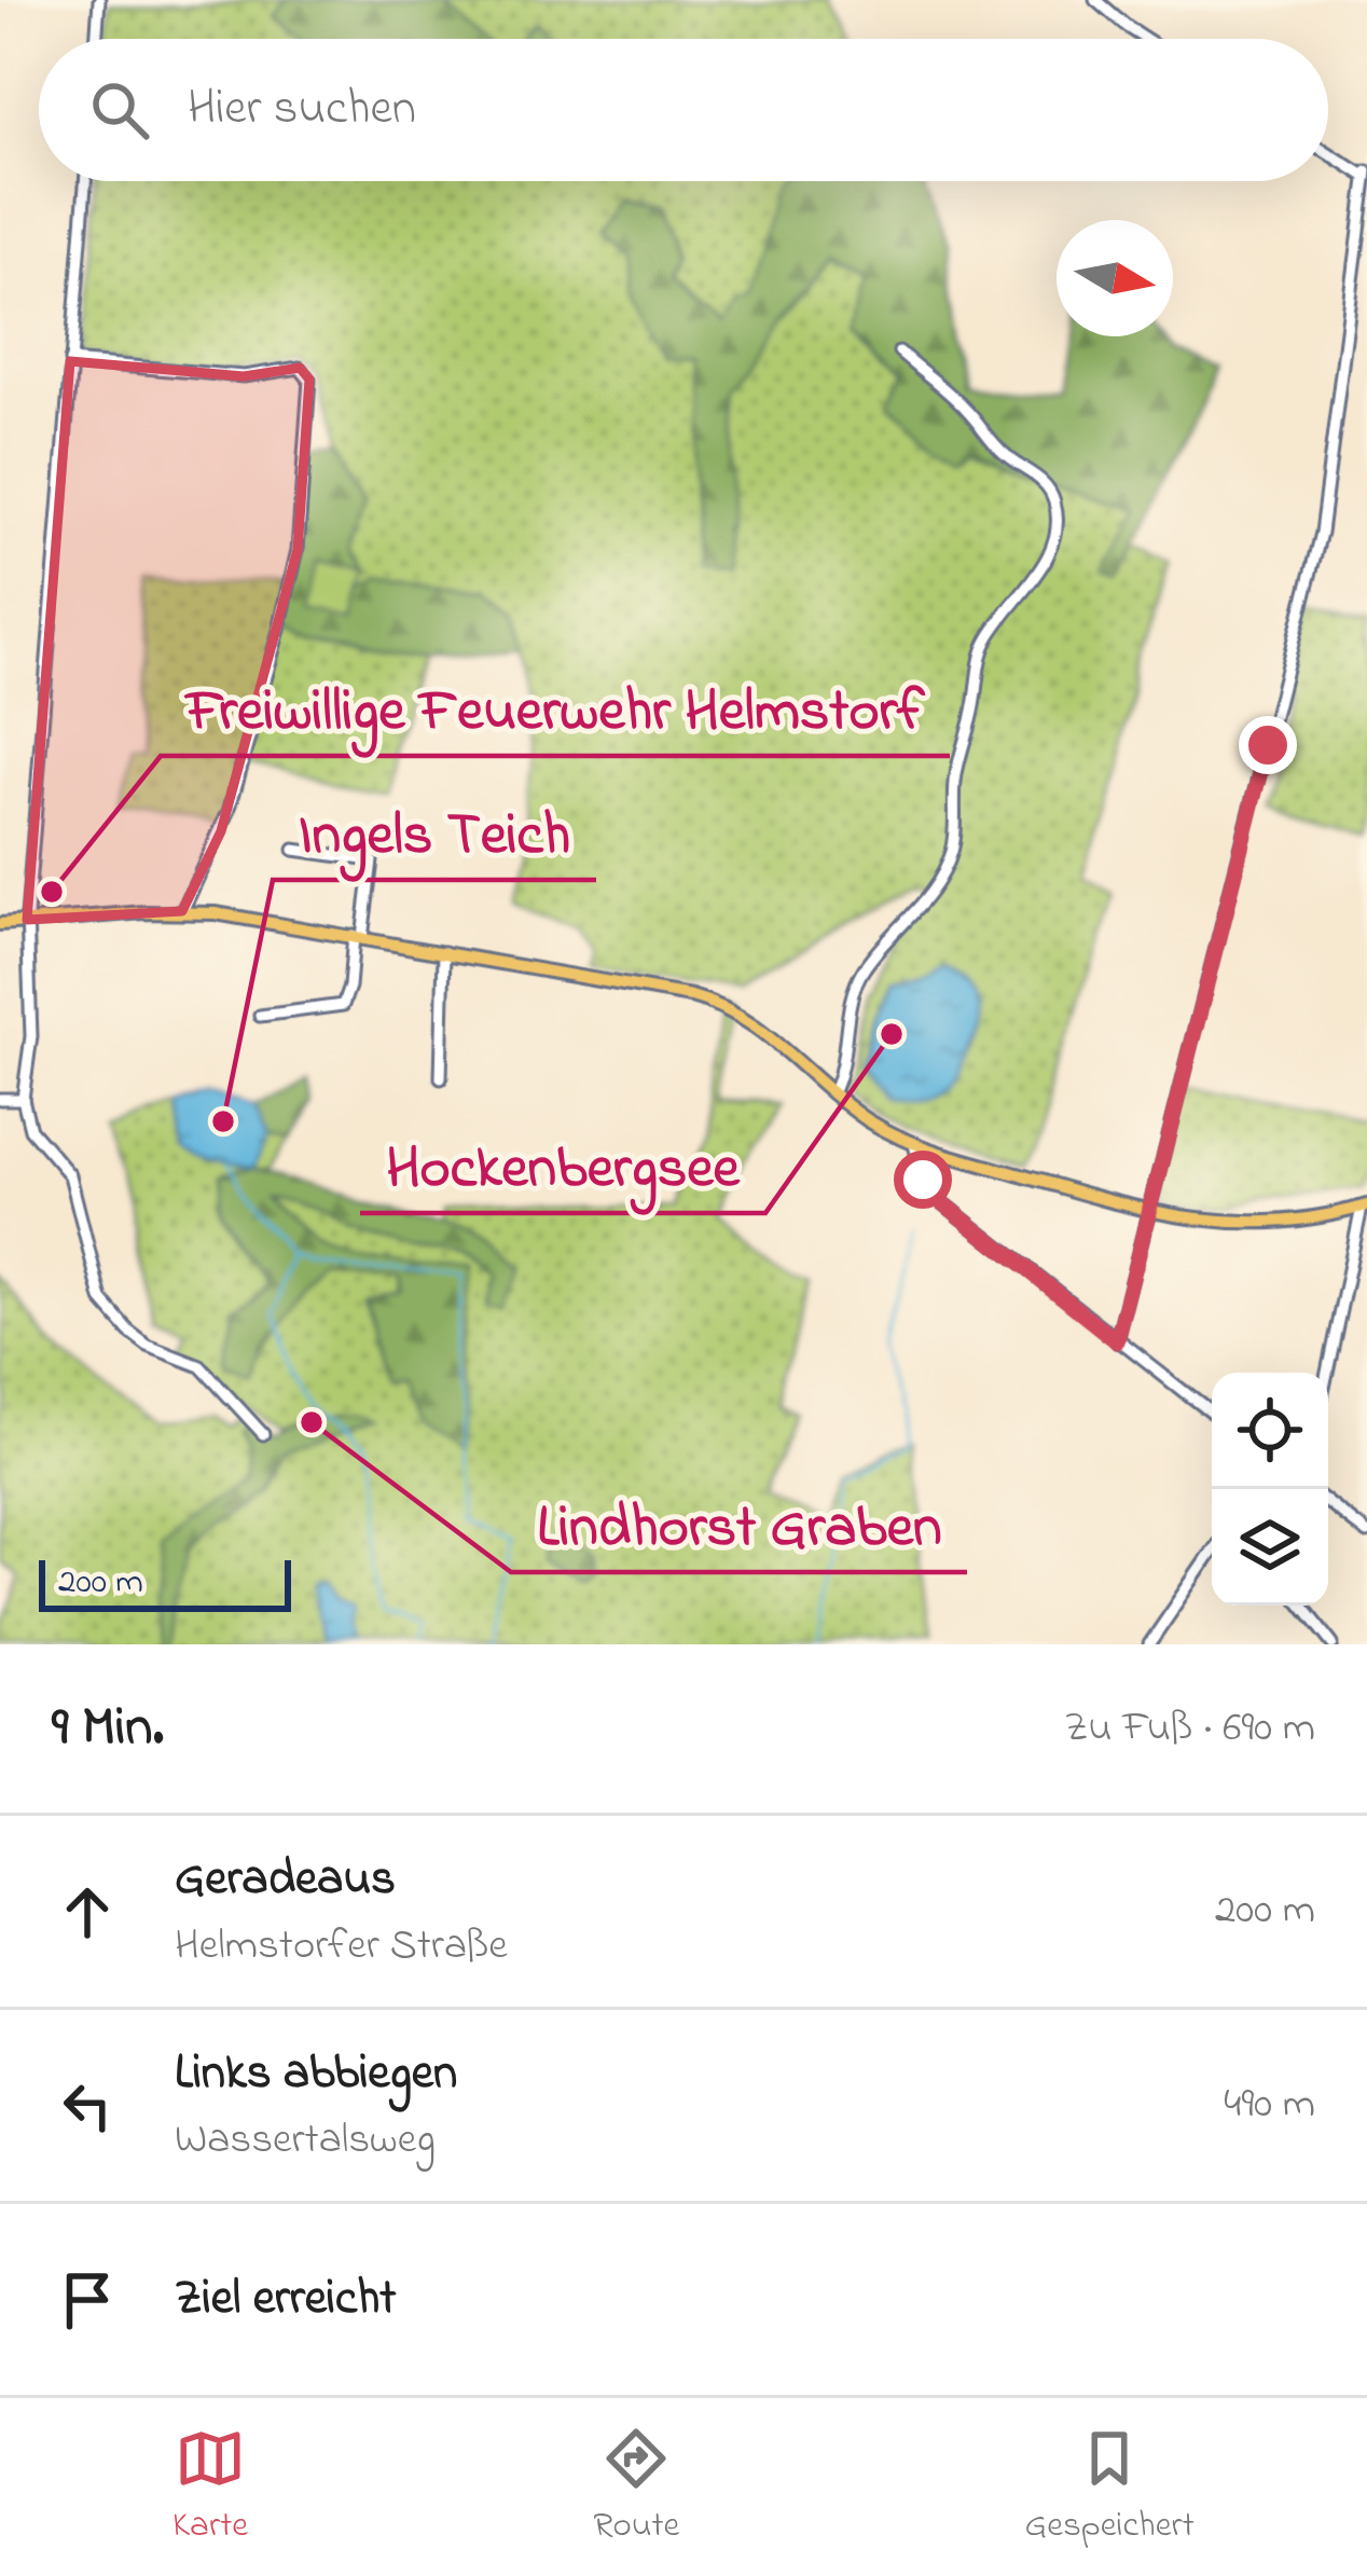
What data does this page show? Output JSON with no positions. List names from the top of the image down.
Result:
{
  "places": [
    "Freiwillige Feuerwehr Helmstorf",
    "Hockenbergsee",
    "Ingels Teich",
    "Lindhorst Graben"
  ],
  "scale_bar": "200 m",
  "north": "right",
  "page": {
    "search": "Hier suchen",
    "scale": "200 m",
    "heading": ["9 Min.", "Zu Fuß · 690 m"],
    "list": [
      ["Geradeaus", "Helmstorfer Straße", "200 m"],
      ["Links abbiegen", "Wassertalsweg", "490 m"],
      "Ziel erreicht"
    ],
    "nav": ["Karte", "Route", "Gespeichert"]
  }
}
